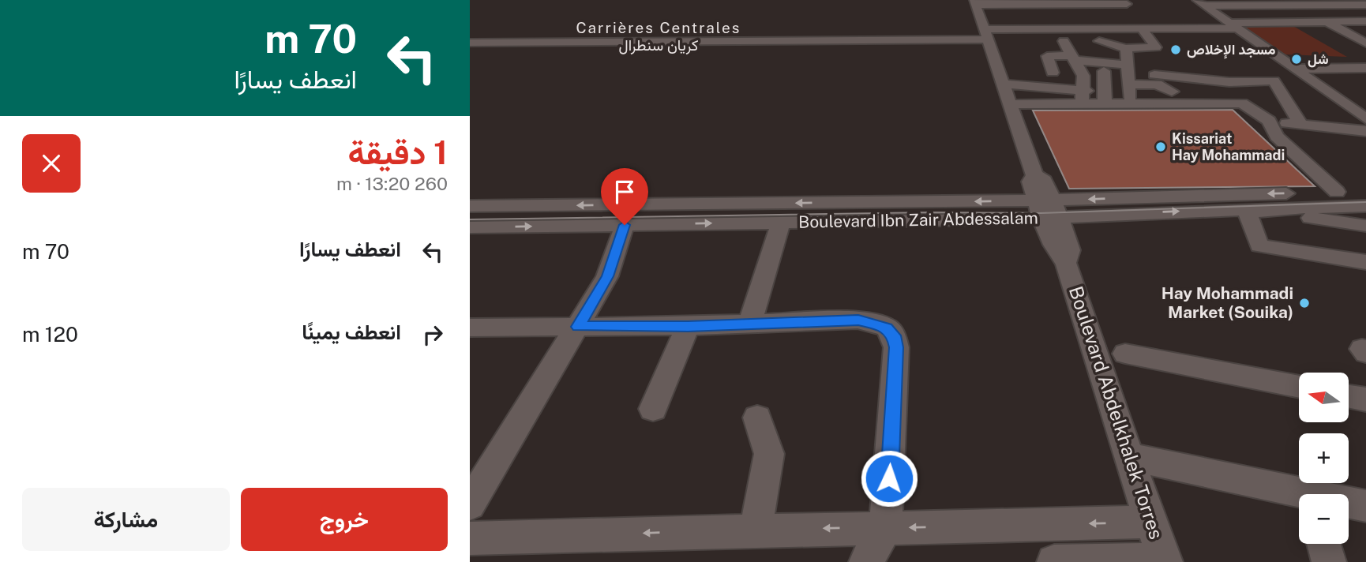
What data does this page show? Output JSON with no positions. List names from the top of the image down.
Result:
{
  "streets": {
    "street": ["Boulevard Ibn Zair Abdessalam", "Boulevard Abdelkhalek Torres"]
  },
  "crossings": [
    ["Boulevard Ibn Zair Abdessalam", "Boulevard Abdelkhalek Torres"]
  ],
  "districts": ["Carrières Centrales كريان سنطرال"],
  "places": [
    "مسجد الإخلاص",
    "شل",
    "Kissariat Hay Mohammadi",
    "Hay Mohammadi Market (Souika)"
  ],
  "north": "left",
  "page": {
    "turn": ["70 m", "انعطف يسارًا"],
    "heading": ["1 دقيقة", "260 m · 13:20"],
    "list": [
      {
        "name": "انعطف يسارًا",
        "value": "70 m"
      },
      {
        "name": "انعطف يمينًا",
        "value": "120 m"
      }
    ],
    "map_buttons": ["+", "−"],
    "buttons": ["خروج", "مشاركة"]
  }
}
